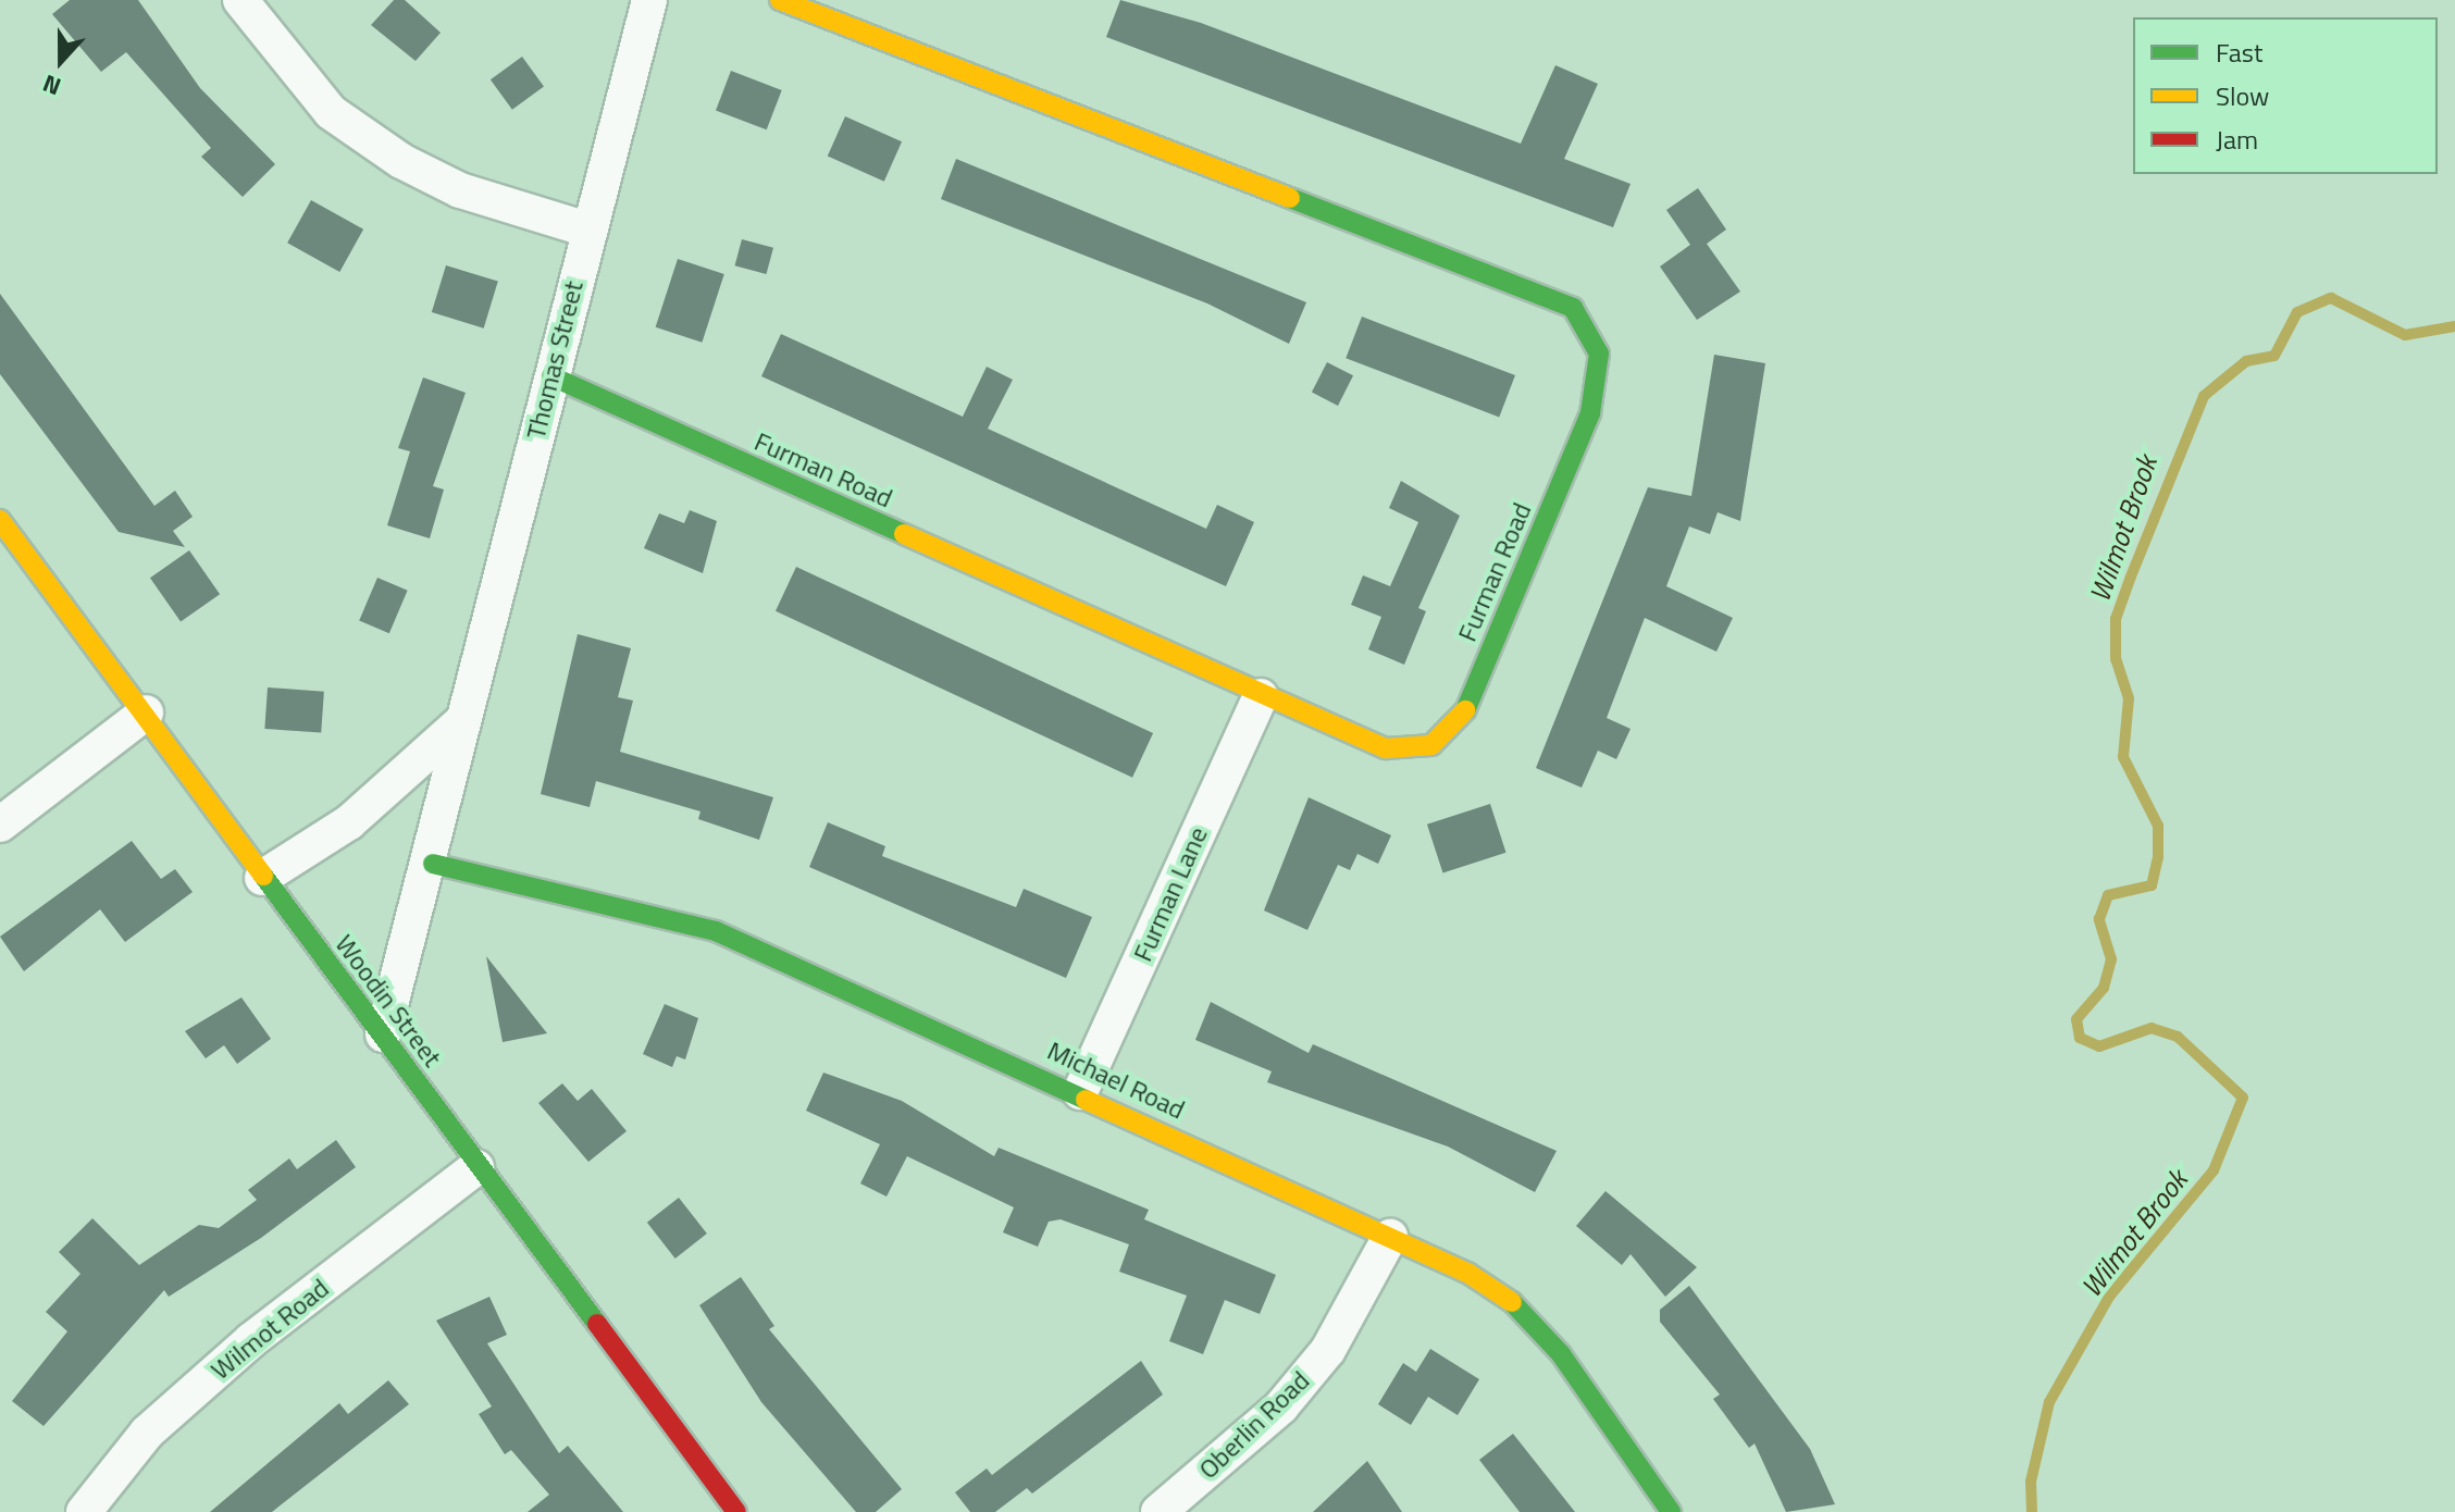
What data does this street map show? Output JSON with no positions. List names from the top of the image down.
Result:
{
  "streets": {
    "street": [
      "Thomas Street",
      "Furman Road",
      "Furman Lane",
      "Woodin Street",
      "Michael Road",
      "Wilmot Road",
      "Oberlin Road"
    ]
  },
  "crossings": [
    ["Thomas Street", "Furman Road"],
    ["Thomas Street", "Woodin Street"],
    ["Thomas Street", "Michael Road"],
    ["Furman Road", "Furman Lane"],
    ["Furman Lane", "Michael Road"],
    ["Woodin Street", "Wilmot Road"],
    ["Michael Road", "Oberlin Road"]
  ],
  "water": ["Wilmot Brook"],
  "legend": ["Fast", "Slow", "Jam"],
  "north": "bottom"
}
